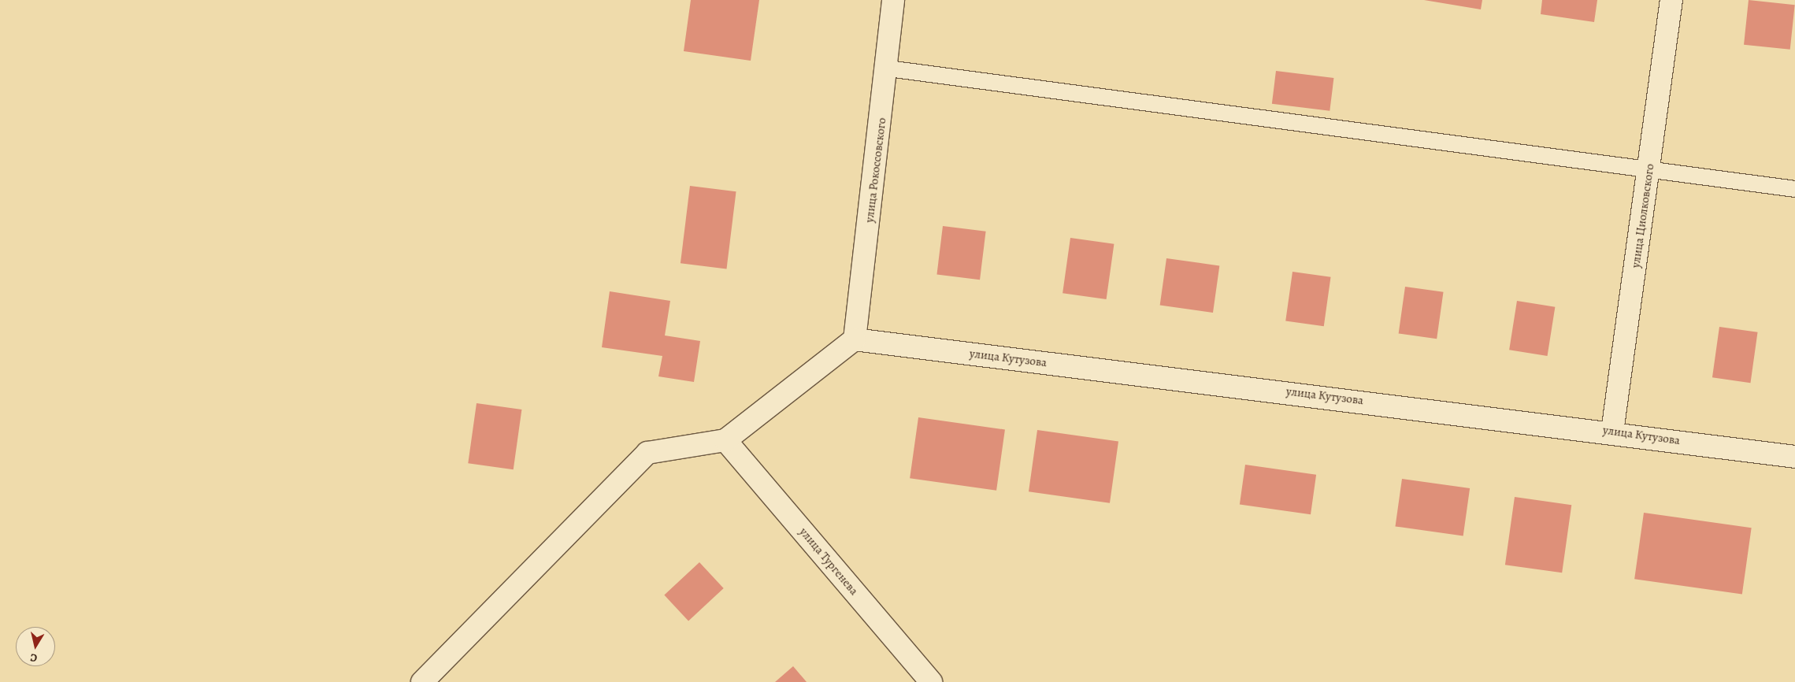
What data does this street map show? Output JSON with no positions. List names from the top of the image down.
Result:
{
  "streets": {
    "street": [
      "улица Рокоссовского",
      "улица Циолковского",
      "улица Кутузова",
      "улица Тургенева"
    ]
  },
  "crossings": [
    ["улица Рокоссовского", "улица Кутузова"],
    ["улица Циолковского", "улица Кутузова"]
  ],
  "north": "bottom"
}
